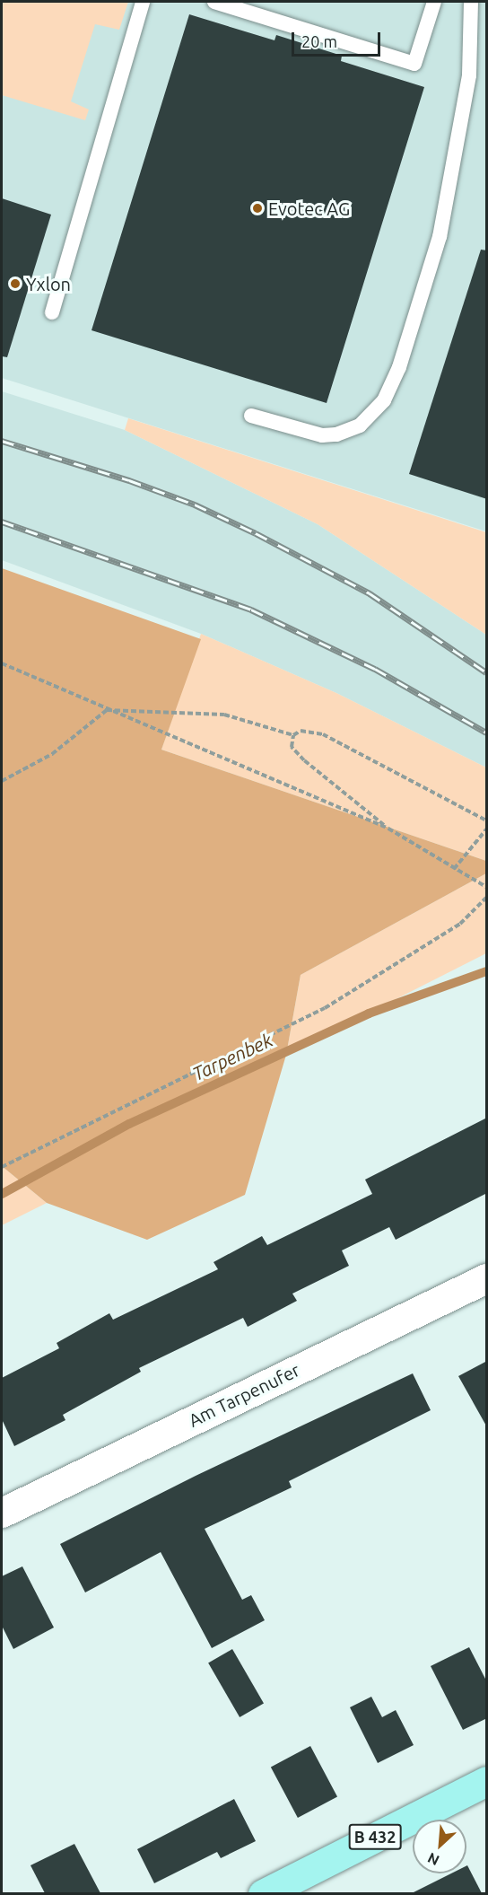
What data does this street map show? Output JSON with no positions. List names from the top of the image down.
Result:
{
  "streets": {
    "main road": ["B 432"],
    "street": ["Am Tarpenufer"]
  },
  "water": ["Tarpenbek"],
  "places": ["Evotec AG", "Yxlon"],
  "scale_bar": "20 m",
  "north": "bottom left"
}
